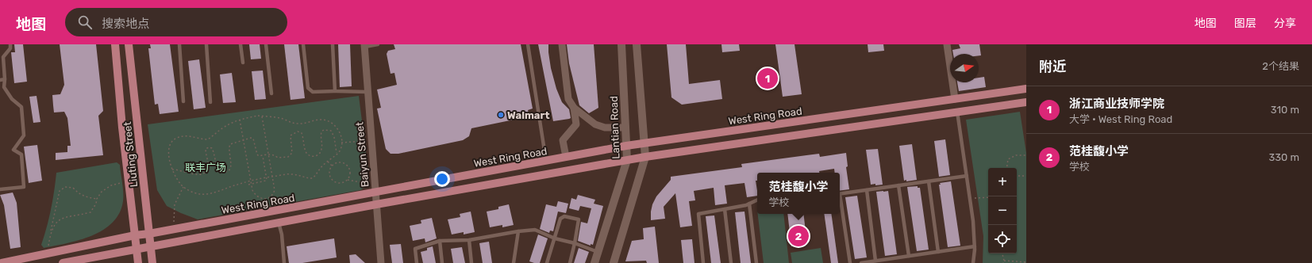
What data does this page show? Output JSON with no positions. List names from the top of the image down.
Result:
{
  "streets": {
    "main road": ["West Ring Road", "Liuting Street"],
    "street": ["Lantian Road", "Baiyun Street"]
  },
  "crossings": [
    ["West Ring Road", "Lantian Road"],
    ["West Ring Road", "Liuting Street"],
    ["West Ring Road", "Baiyun Street"]
  ],
  "parks": ["联丰广场"],
  "places": ["Walmart"],
  "north": "right",
  "page": {
    "header": "地图",
    "search": "搜索地点",
    "nav": ["地图", "图层", "分享"],
    "heading": ["附近", "2个结果"],
    "pins": ["1", "2"],
    "list": [
      {
        "mark": "1",
        "name": "浙江商业技师学院",
        "note": "大学 · West Ring Road",
        "value": "310 m"
      },
      {
        "mark": "2",
        "name": "范桂馥小学",
        "note": "学校",
        "value": "330 m"
      }
    ],
    "map_buttons": ["+", "−"],
    "popup": ["范桂馥小学", "学校"]
  }
}
